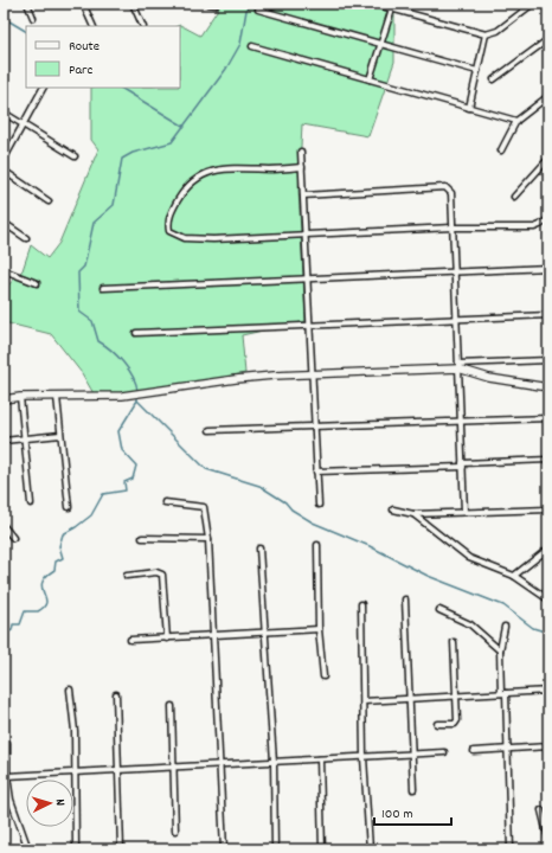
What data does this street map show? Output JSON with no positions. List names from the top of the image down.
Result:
{
  "legend": ["Route", "Parc"],
  "scale_bar": "100 m",
  "north": "right"
}
